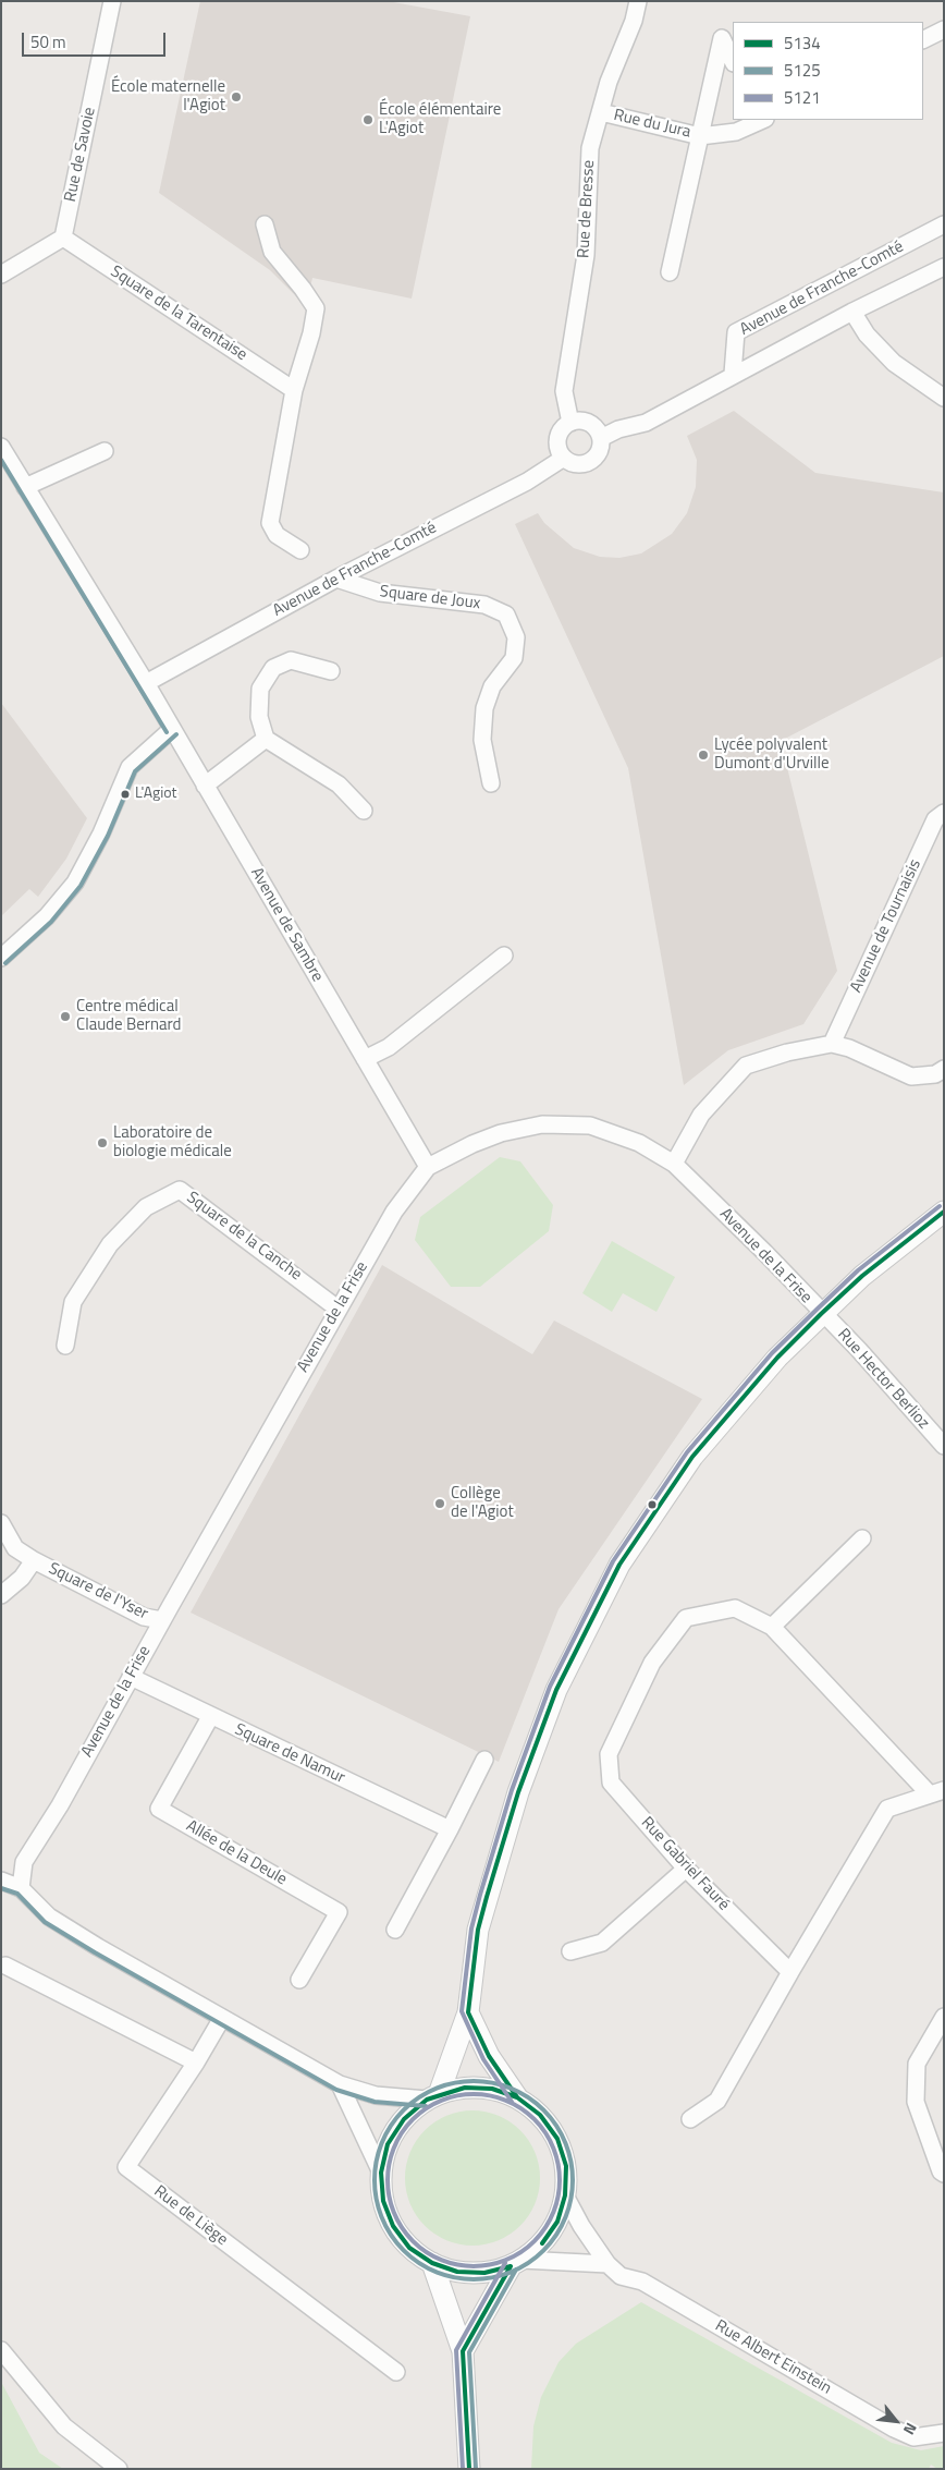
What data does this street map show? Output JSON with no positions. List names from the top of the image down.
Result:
{
  "streets": {
    "street": [
      "Rue du Jura",
      "Rue de Savoie",
      "Rue de Bresse",
      "Avenue de Franche-Comté",
      "Square de la Tarentaise",
      "Square de Joux",
      "Avenue de Sambre",
      "Avenue de Tournaisis",
      "Square de la Canche",
      "Avenue de la Frise",
      "Rue Hector Berlioz",
      "Square de l'Yser",
      "Square de Namur",
      "Allée de la Deule",
      "Rue Gabriel Fauré",
      "Rue de Liège",
      "Rue Albert Einstein"
    ]
  },
  "crossings": [
    ["Rue du Jura", "Rue de Bresse"],
    ["Rue de Savoie", "Square de la Tarentaise"],
    ["Rue de Bresse", "Avenue de Franche-Comté"],
    ["Avenue de Franche-Comté", "Square de Joux"],
    ["Avenue de Franche-Comté", "Avenue de Sambre"],
    ["Avenue de Sambre", "Avenue de la Frise"],
    ["Square de la Canche", "Avenue de la Frise"],
    ["Avenue de la Frise", "Rue Hector Berlioz"],
    ["Avenue de la Frise", "Square de l'Yser"],
    ["Avenue de la Frise", "Square de Namur"],
    ["Square de Namur", "Allée de la Deule"]
  ],
  "places": [
    "École maternelle l'Agiot",
    "École élémentaire L'Agiot",
    "Lycée polyvalent Dumont d'Urville",
    "L'Agiot",
    "Centre médical Claude Bernard",
    "Laboratoire de biologie médicale",
    "Collège de l'Agiot"
  ],
  "lines": ["transit line 5125", "transit line 5121", "transit line 5134"],
  "legend": ["5134", "5125", "5121"],
  "scale_bar": "50 m",
  "north": "bottom right"
}
